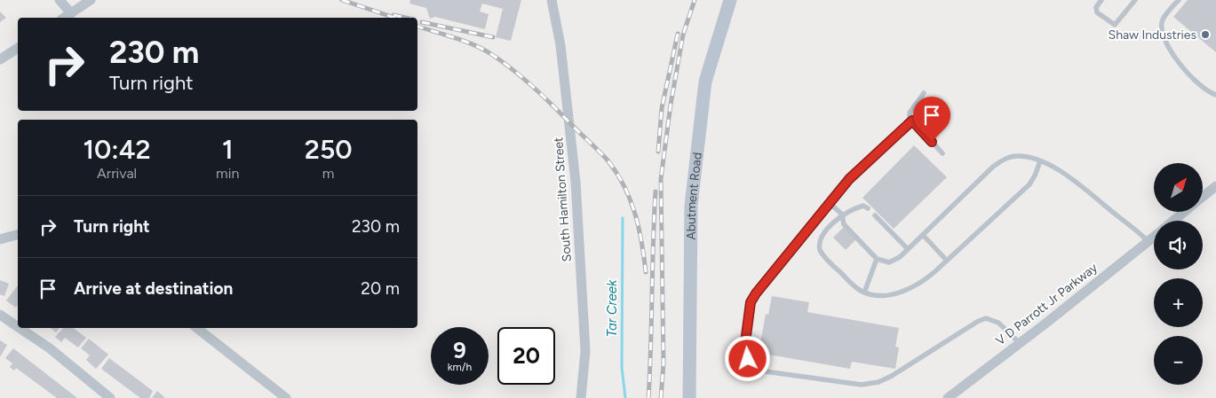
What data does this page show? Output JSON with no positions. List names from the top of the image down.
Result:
{
  "streets": {
    "main road": ["Abutment Road"],
    "street": ["South Hamilton Street", "V D Parrott Jr Parkway"]
  },
  "water": ["Tar Creek"],
  "places": ["Shaw Industries"],
  "north": "top right",
  "page": {
    "turn": ["230 m", "Turn right"],
    "eta": [
      "10:42",
      "Arrival",
      "1",
      "min",
      "250",
      "m"
    ],
    "map_buttons": ["+", "−"],
    "list": [
      {
        "name": "Turn right",
        "value": "230 m"
      },
      {
        "name": "Arrive at destination",
        "value": "20 m"
      }
    ],
    "speed": "9 km/h",
    "limit": "20"
  }
}
